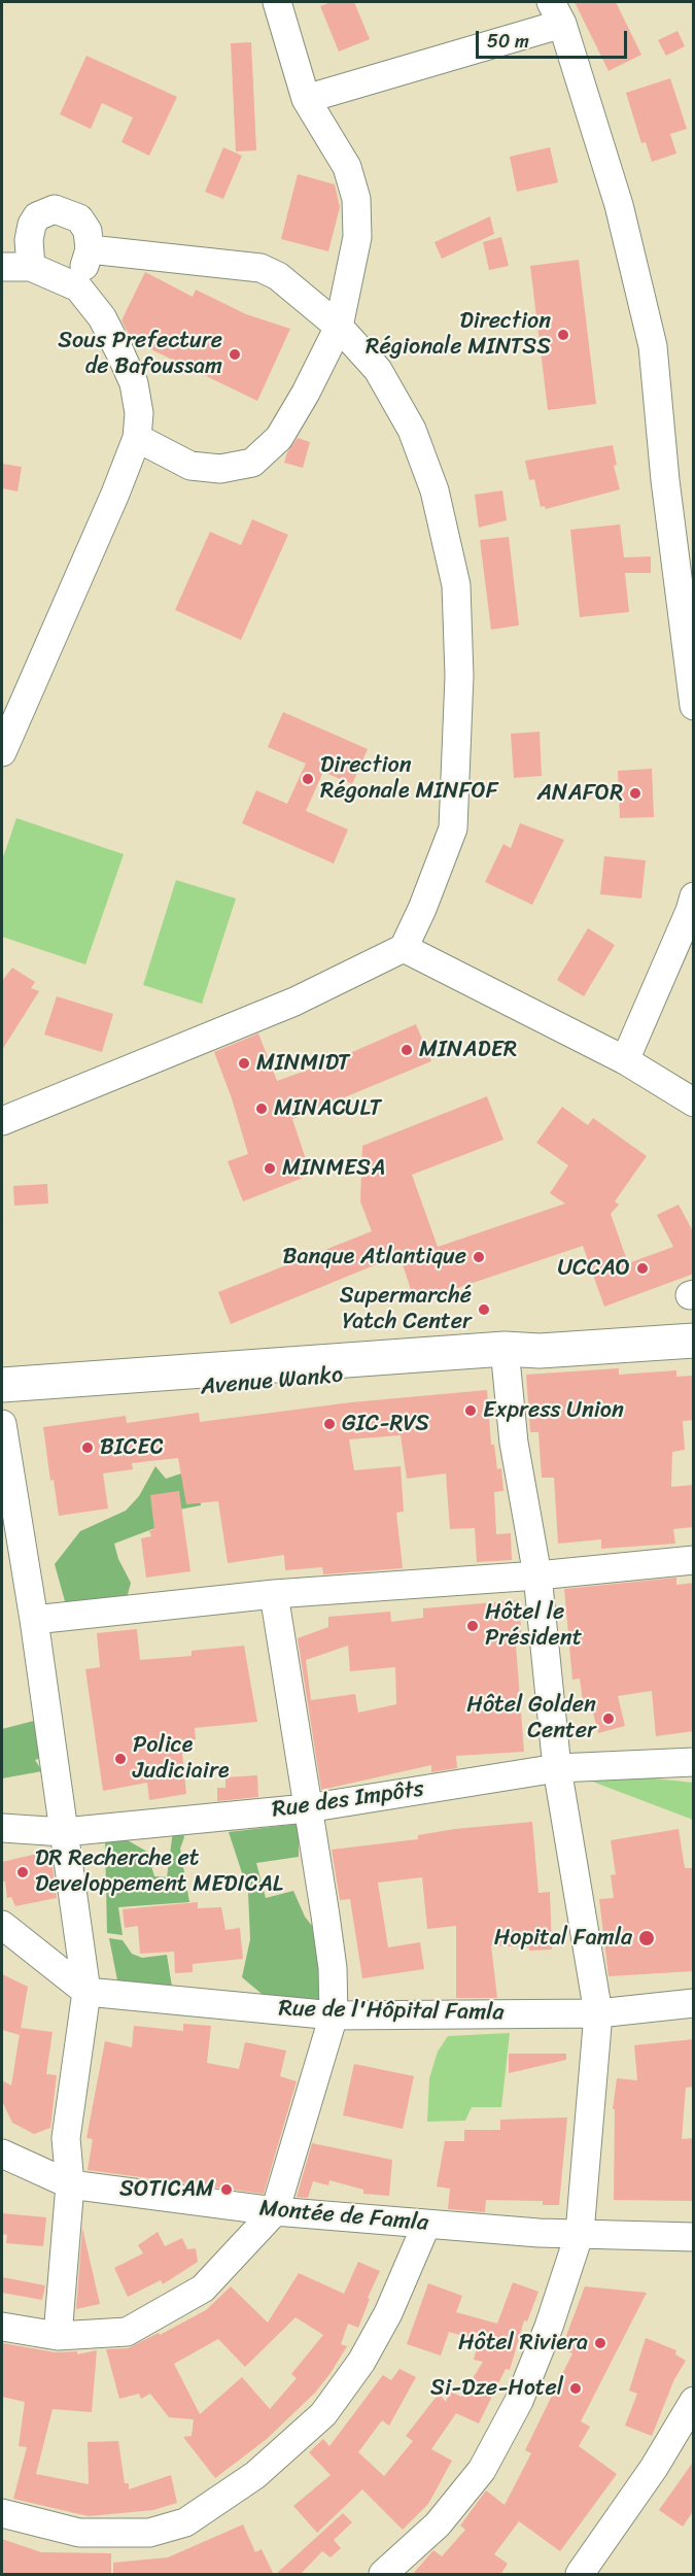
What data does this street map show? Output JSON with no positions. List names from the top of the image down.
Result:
{
  "streets": {
    "highway": ["Avenue Wanko"],
    "street": ["Rue des Impôts", "Rue de l'Hôpital Famla", "Montée de Famla"]
  },
  "places": [
    "Direction Régionale MINTSS",
    "Sous Prefecture de Bafoussam",
    "Direction Régonale MINFOF",
    "ANAFOR",
    "MINADER",
    "MINMIDT",
    "MINACULT",
    "MINMESA",
    "Banque Atlantique",
    "UCCAO",
    "Supermarché Yatch Center",
    "Express Union",
    "GIC-RVS",
    "BICEC",
    "Hôtel le Président",
    "Hôtel Golden Center",
    "Police Judiciaire",
    "DR Recherche et Developpement MEDICAL",
    "Hopital Famla",
    "SOTICAM",
    "Hôtel Riviera",
    "Si-Dze-Hotel"
  ],
  "scale_bar": "50 m"
}
